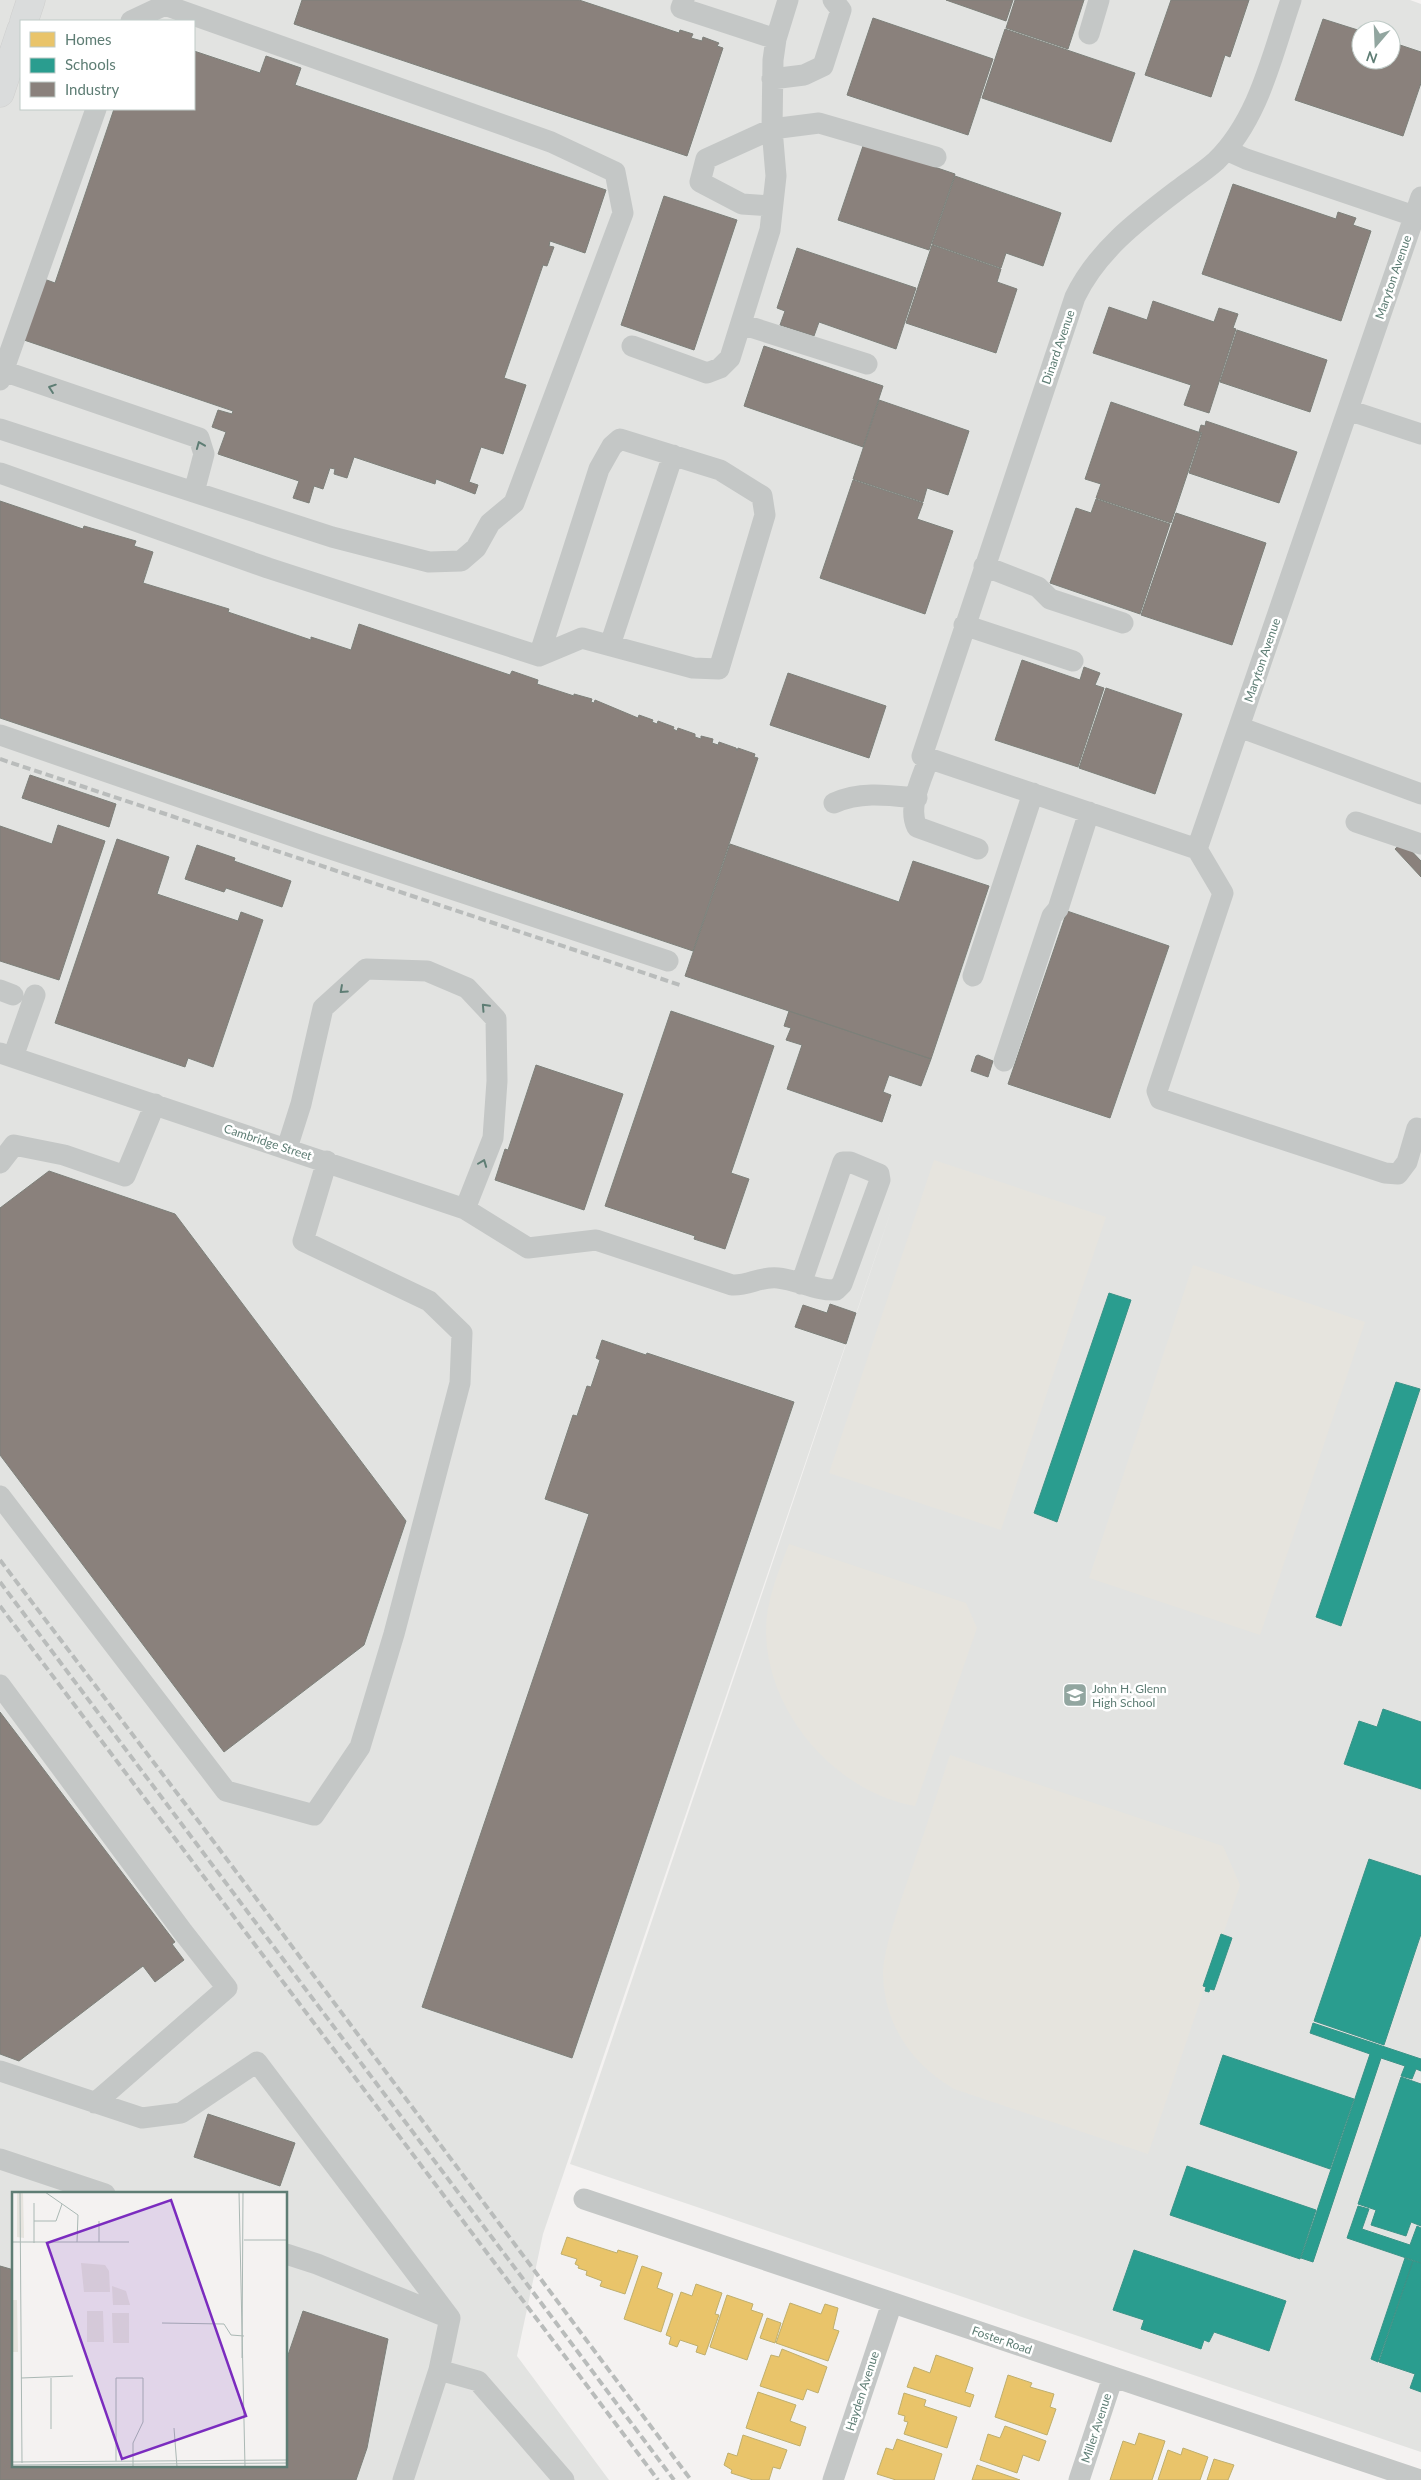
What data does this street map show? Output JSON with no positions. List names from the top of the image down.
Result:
{
  "streets": {
    "street": [
      "Maryton Avenue",
      "Dinard Avenue",
      "Cambridge Street",
      "Foster Road",
      "Hayden Avenue",
      "Miller Avenue"
    ]
  },
  "crossings": [
    ["Foster Road", "Hayden Avenue"],
    ["Foster Road", "Miller Avenue"]
  ],
  "places": {
    "school or university": ["John H. Glenn High School"]
  },
  "legend": ["Homes", "Schools", "Industry"],
  "north": "bottom"
}
